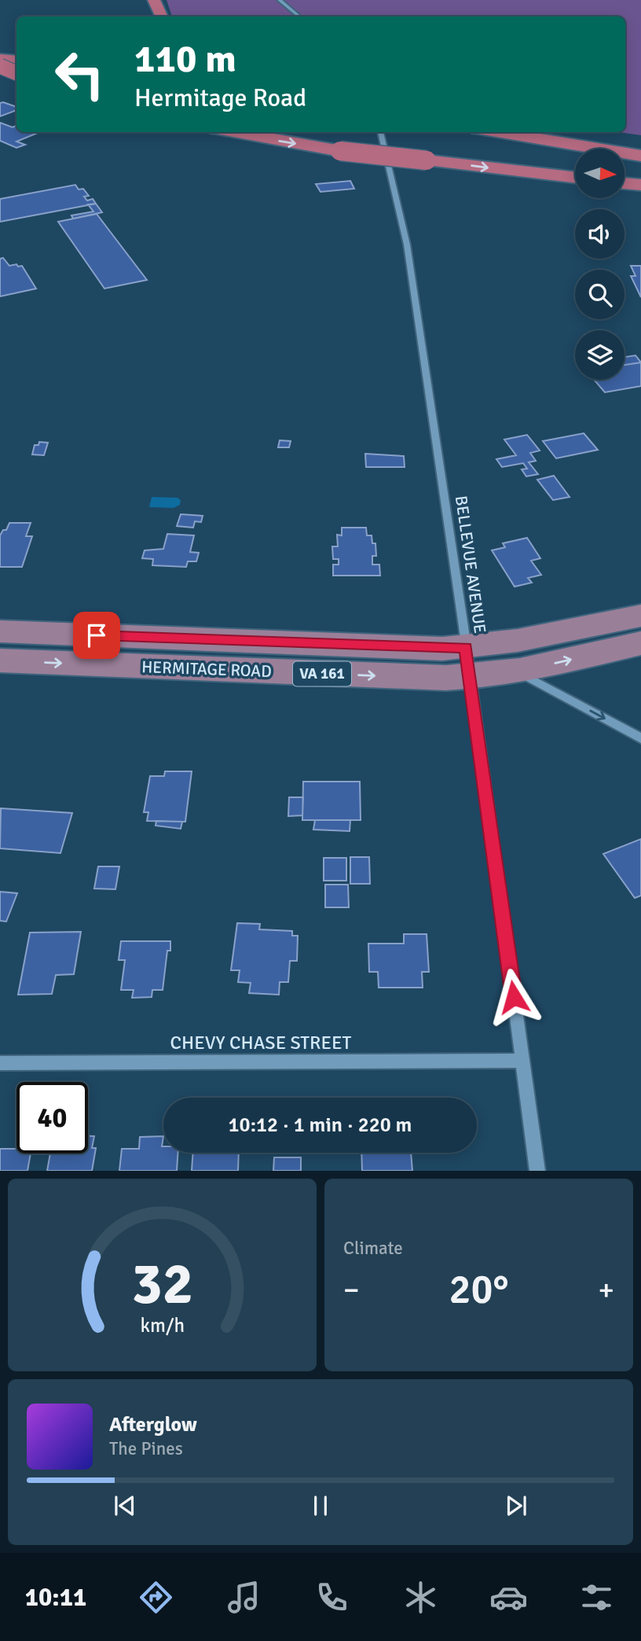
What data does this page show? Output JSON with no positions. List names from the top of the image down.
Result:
{
  "streets": {
    "main road": ["HERMITAGE ROAD", "VA 161"],
    "street": ["BELLEVUE AVENUE", "CHEVY CHASE STREET"]
  },
  "crossings": [
    ["BELLEVUE AVENUE", "HERMITAGE ROAD"],
    ["BELLEVUE AVENUE", "CHEVY CHASE STREET"]
  ],
  "north": "right",
  "page": {
    "turn": ["110 m", "Hermitage Road"],
    "limit": "40",
    "trip": "10:12 · 1 min · 220 m",
    "tile": "Climate",
    "heat": ["−", "20°", "+"],
    "song": ["Afterglow", "The Pines"],
    "tabs": "10:11",
    "gauge": ["32", "km/h"]
  }
}
